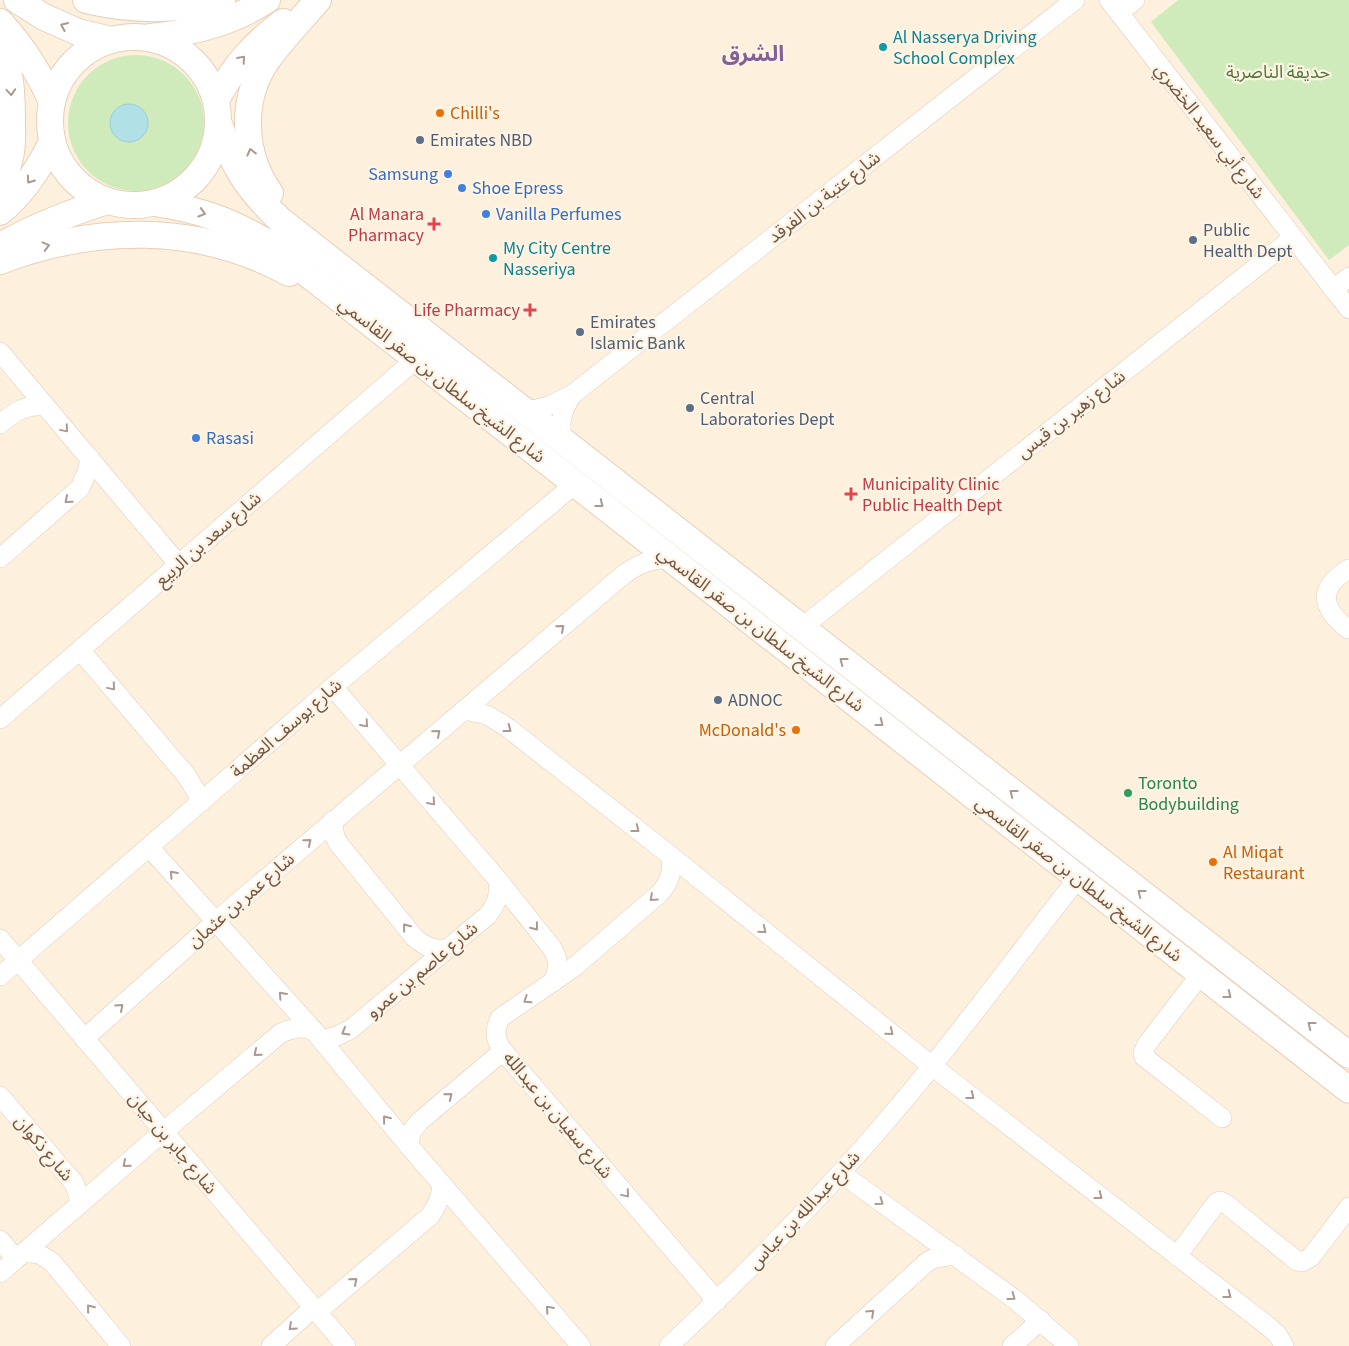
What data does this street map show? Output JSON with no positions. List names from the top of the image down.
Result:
{
  "streets": {
    "main road": ["شارع الشيخ سلطان بن صقر القاسمي"],
    "street": [
      "شارع أبي سعيد الخضري",
      "شارع عتبة بن الفرقد",
      "شارع زهير بن قيس",
      "شارع سعد بن الربيع",
      "شارع يوسف العظمة",
      "شارع عمر بن عثمان",
      "شارع عاصم بن عمرو",
      "شارع سفيان بن عبدالله",
      "شارع جابر بن حيان",
      "شارع ذكوان",
      "شارع عبدالله بن عباس"
    ]
  },
  "crossings": [
    ["شارع أبي سعيد الخضري", "شارع زهير بن قيس"],
    ["شارع عتبة بن الفرقد", "شارع الشيخ سلطان بن صقر القاسمي"],
    ["شارع الشيخ سلطان بن صقر القاسمي", "شارع زهير بن قيس"],
    ["شارع الشيخ سلطان بن صقر القاسمي", "شارع سعد بن الربيع"],
    ["شارع الشيخ سلطان بن صقر القاسمي", "شارع يوسف العظمة"],
    ["شارع الشيخ سلطان بن صقر القاسمي", "شارع عمر بن عثمان"],
    ["شارع الشيخ سلطان بن صقر القاسمي", "شارع عبدالله بن عباس"],
    ["شارع يوسف العظمة", "شارع جابر بن حيان"],
    ["شارع عمر بن عثمان", "شارع جابر بن حيان"],
    ["شارع سفيان بن عبدالله", "شارع عبدالله بن عباس"]
  ],
  "one_way": ["شارع عمر بن عثمان"],
  "districts": ["الشرق"],
  "parks": ["حديقة الناصرية"],
  "places": {
    "other": [
      "Al Nasserya Driving School Complex",
      "Chilli's",
      "Emirates NBD",
      "Samsung",
      "Shoe Epress",
      "Vanilla Perfumes",
      "Public Health Dept",
      "My City Centre Nasseriya",
      "Emirates Islamic Bank",
      "Central Laboratories Dept",
      "Rasasi",
      "ADNOC",
      "McDonald's",
      "Toronto Bodybuilding",
      "Al Miqat Restaurant"
    ],
    "health": ["Al Manara Pharmacy", "Life Pharmacy", "Municipality Clinic Public Health Dept"]
  }
}
